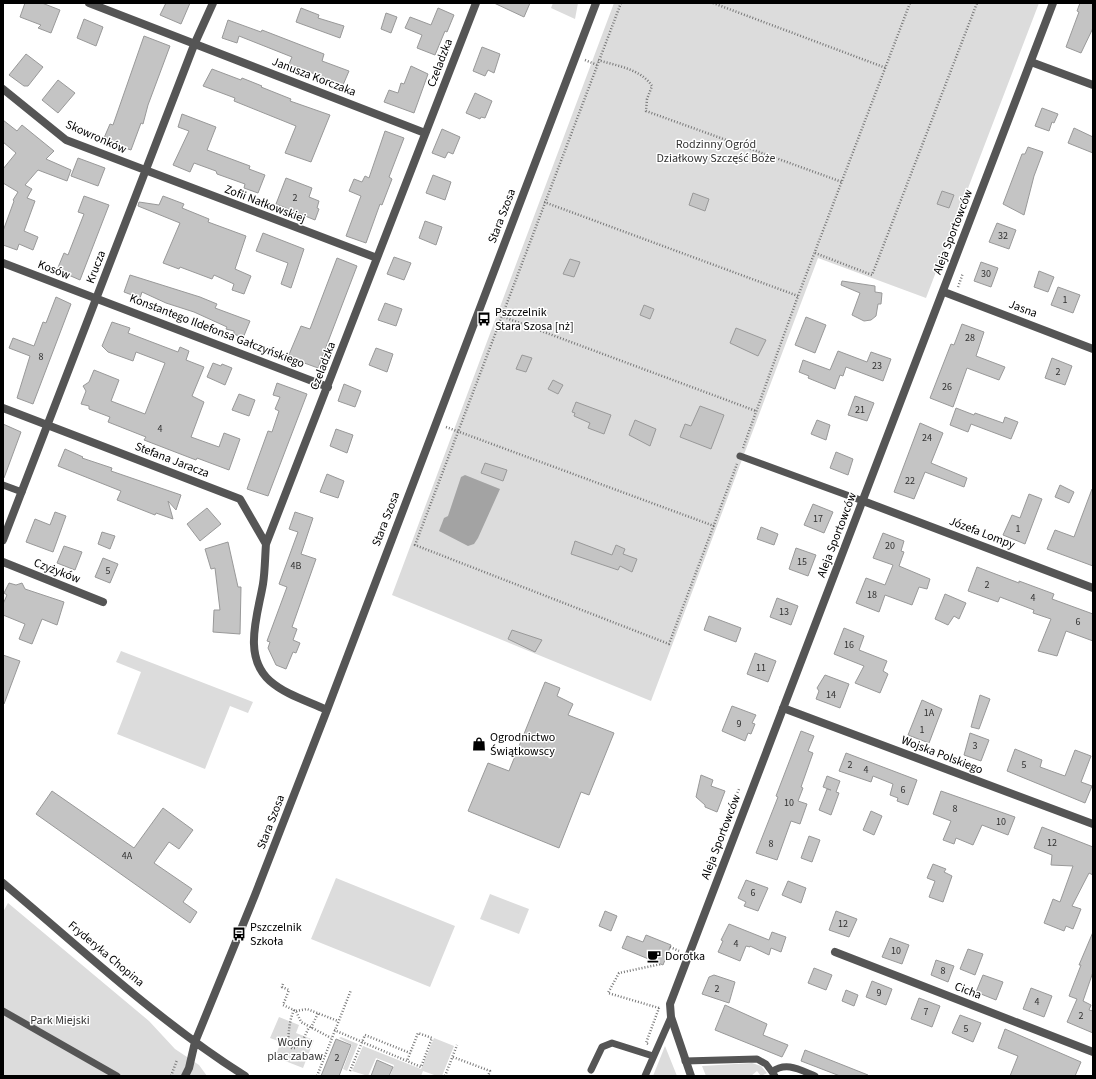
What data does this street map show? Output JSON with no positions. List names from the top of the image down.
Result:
{
  "streets": {
    "street": [
      "Czeladzka",
      "Janusza Korczaka",
      "Skowronków",
      "Zofii Nałkowskiej",
      "Stara Szosa",
      "Aleja Sportowców",
      "Krucza",
      "Kosów",
      "Jasna",
      "Konstantego Ildefonsa Gałczyńskiego",
      "Stefana Jaracza",
      "Józefa Lompy",
      "Czyżyków",
      "Wojska Polskiego",
      "Fryderyka Chopina",
      "Cicha"
    ]
  },
  "crossings": [
    ["Czeladzka", "Janusza Korczaka"],
    ["Czeladzka", "Zofii Nałkowskiej"],
    ["Czeladzka", "Stara Szosa"],
    ["Czeladzka", "Konstantego Ildefonsa Gałczyńskiego"],
    ["Czeladzka", "Stefana Jaracza"],
    ["Janusza Korczaka", "Krucza"],
    ["Skowronków", "Zofii Nałkowskiej"],
    ["Skowronków", "Krucza"],
    ["Zofii Nałkowskiej", "Krucza"],
    ["Stara Szosa", "Fryderyka Chopina"],
    ["Aleja Sportowców", "Jasna"],
    ["Aleja Sportowców", "Józefa Lompy"],
    ["Aleja Sportowców", "Wojska Polskiego"],
    ["Krucza", "Kosów"],
    ["Krucza", "Konstantego Ildefonsa Gałczyńskiego"],
    ["Krucza", "Stefana Jaracza"],
    ["Kosów", "Konstantego Ildefonsa Gałczyńskiego"]
  ],
  "parks": ["Rodzinny Ogród Działkowy Szczęść Boże", "Park Miejski", "Wodny plac zabaw"],
  "places": {
    "bus stop": ["Pszczelnik Stara Szosa [nż]", "Pszczelnik Szkoła"],
    "shop": ["Ogrodnictwo Świątkowscy"],
    "cafe": ["Dorotka"]
  },
  "house_numbers": [
    "2",
    "32",
    "30",
    "1",
    "28",
    "8",
    "23",
    "2",
    "26",
    "21",
    "4",
    "24",
    "22",
    "17",
    "1",
    "20",
    "15",
    "4B",
    "5",
    "2",
    "18",
    "4",
    "13",
    "6",
    "16",
    "11",
    "14",
    "1A",
    "9",
    "1",
    "3",
    "2",
    "5",
    "4",
    "6",
    "10",
    "8",
    "10",
    "12",
    "8",
    "4A",
    "6",
    "12",
    "4",
    "10",
    "8",
    "2",
    "9",
    "4",
    "7",
    "2",
    "5",
    "2"
  ]
}
